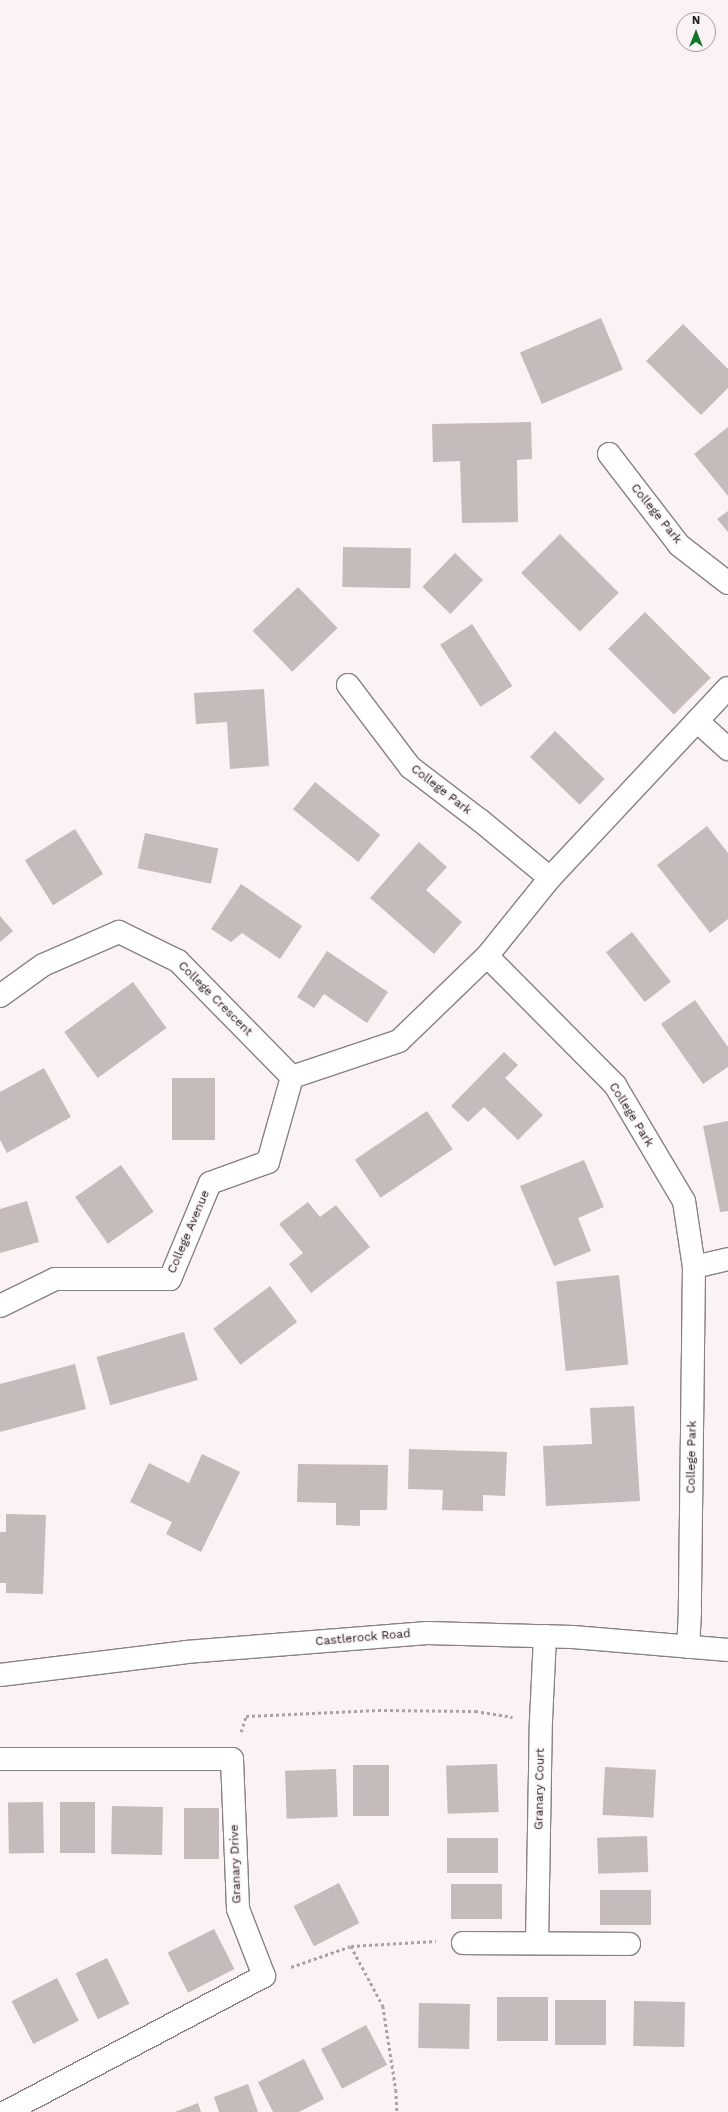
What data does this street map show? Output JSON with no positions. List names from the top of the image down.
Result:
{
  "streets": {
    "street": [
      "College Park",
      "College Crescent",
      "College Avenue",
      "Castlerock Road",
      "Granary Court",
      "Granary Drive"
    ]
  },
  "crossings": [
    ["College Park", "Castlerock Road"],
    ["College Crescent", "College Avenue"],
    ["Castlerock Road", "Granary Court"]
  ],
  "north": "top"
}
